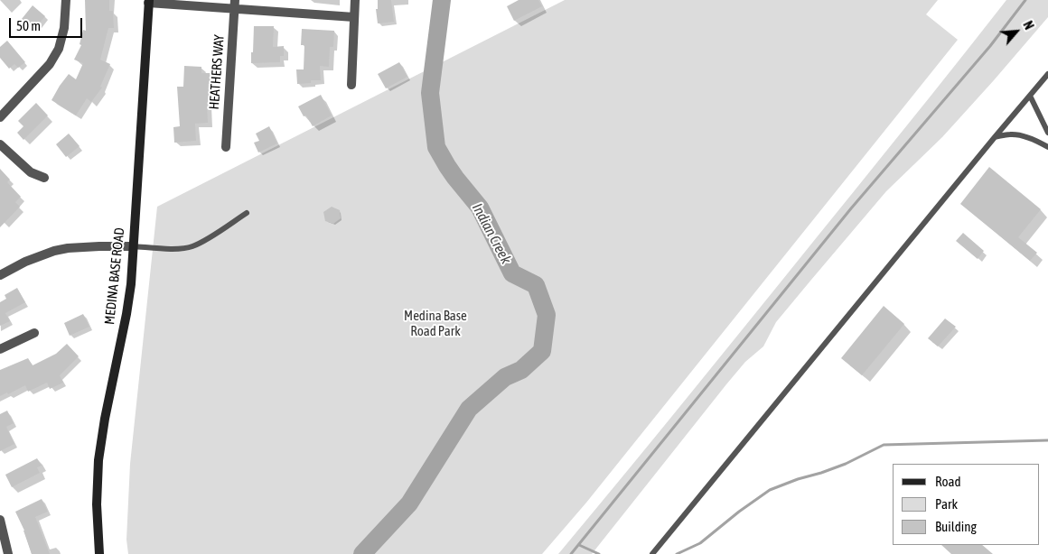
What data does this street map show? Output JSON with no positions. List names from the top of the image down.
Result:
{
  "streets": {
    "street": ["HEATHERS WAY", "MEDINA BASE ROAD"]
  },
  "water": ["Indian Creek"],
  "parks": ["Medina Base Road Park"],
  "legend": ["Road", "Park", "Building"],
  "scale_bar": "50 m",
  "north": "top right"
}
